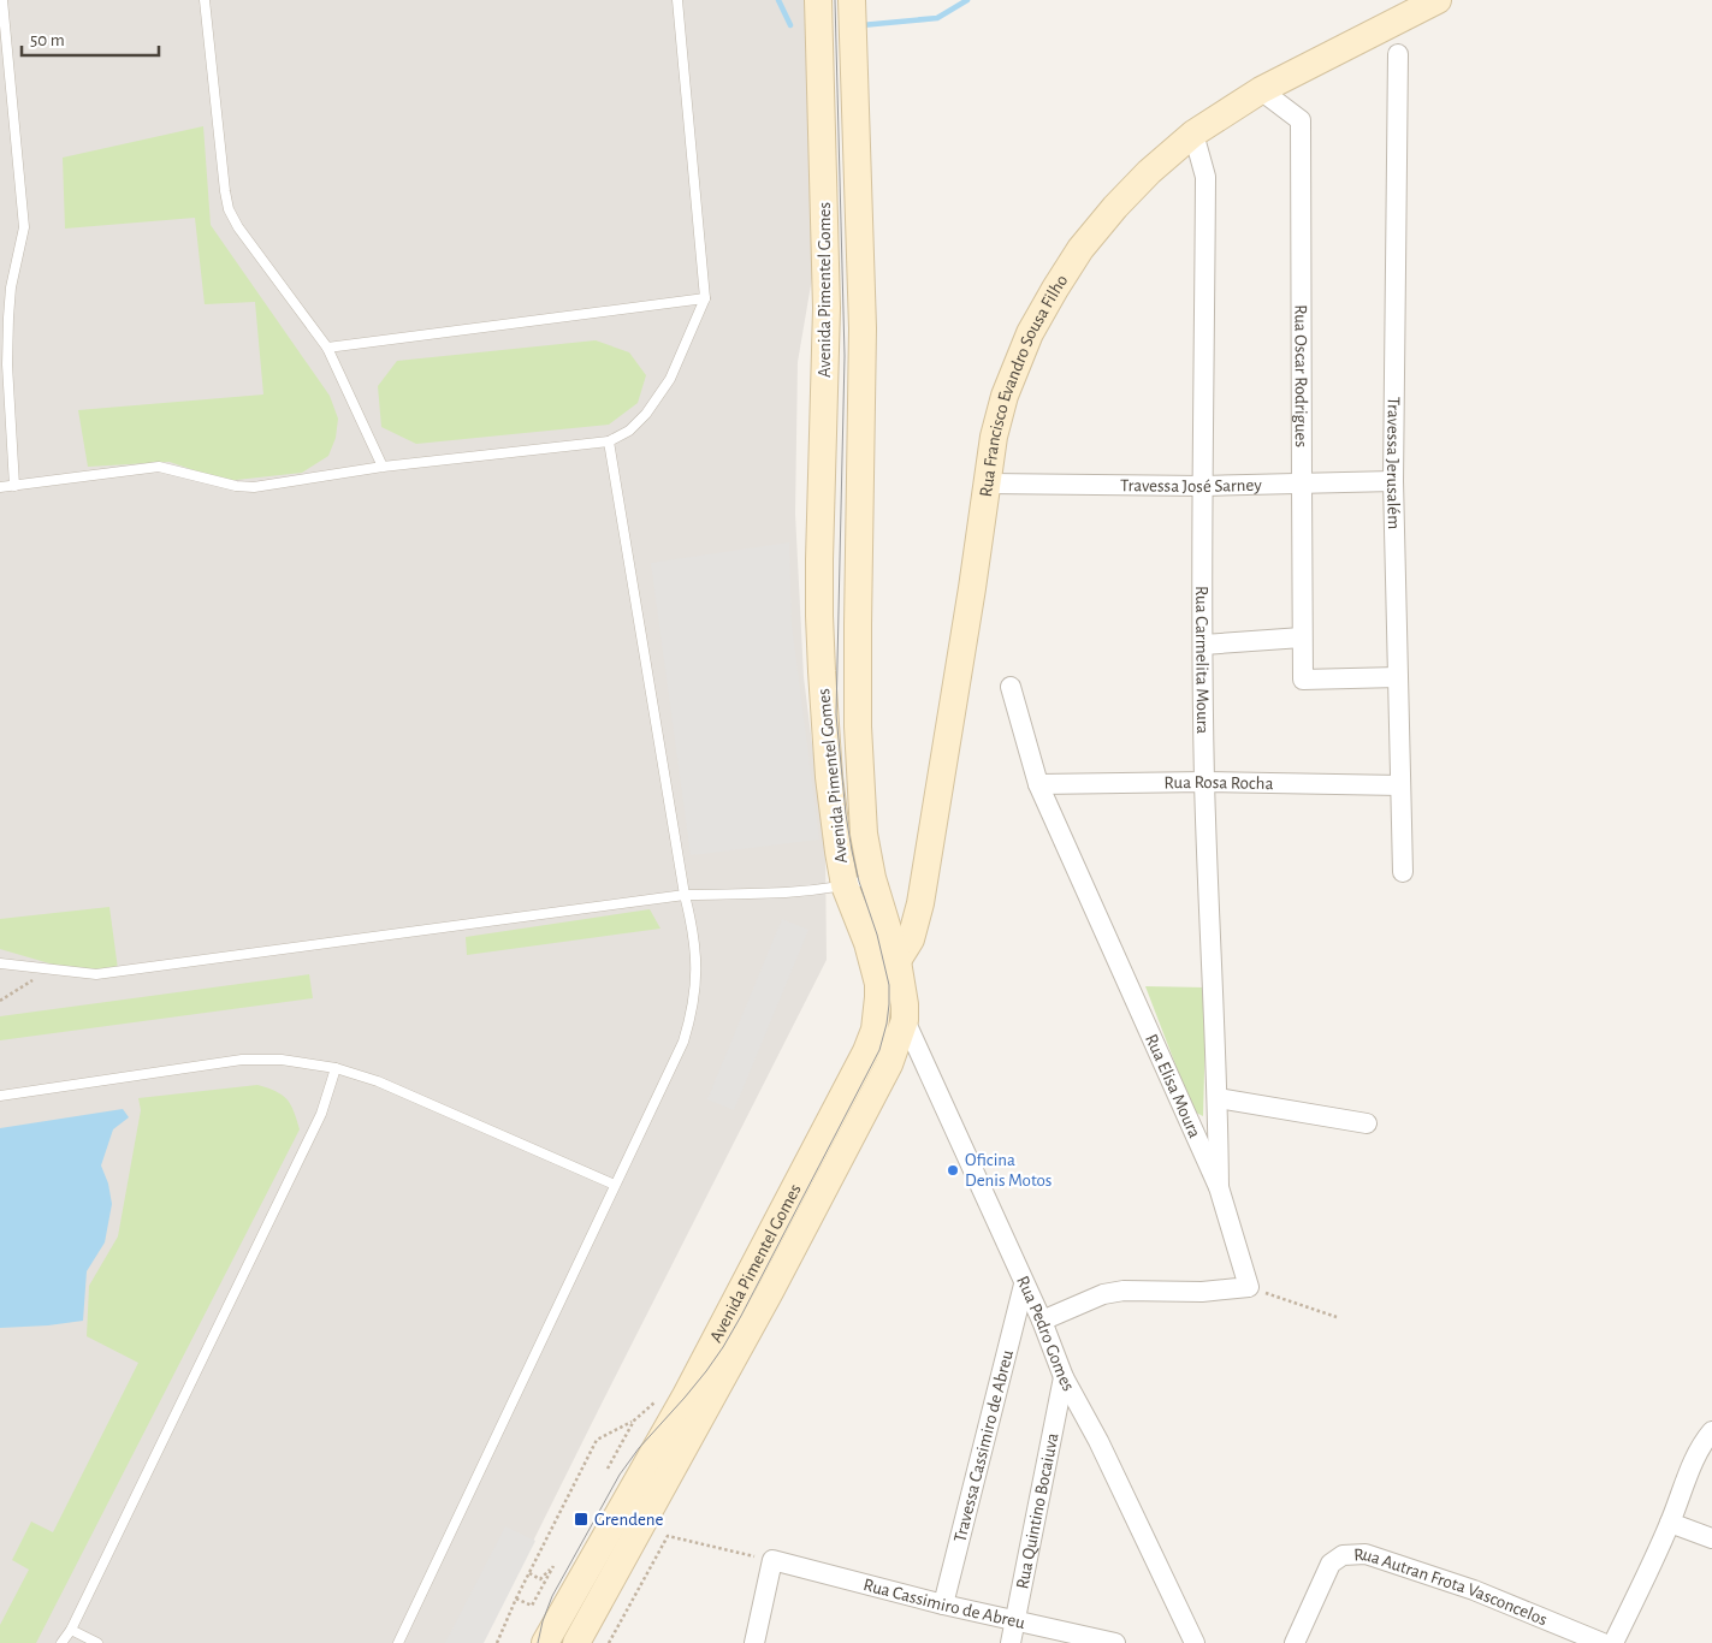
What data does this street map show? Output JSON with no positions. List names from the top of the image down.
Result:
{
  "streets": {
    "main road": ["Avenida Pimentel Gomes", "Rua Francisco Evandro Sousa Filho"],
    "street": [
      "Rua Oscar Rodrigues",
      "Travessa Jerusalém",
      "Travessa José Sarney",
      "Rua Carmelita Moura",
      "Rua Rosa Rocha",
      "Rua Elisa Moura",
      "Rua Pedro Gomes",
      "Travessa Cassimiro de Abreu",
      "Rua Quintino Bocaiuva",
      "Rua Autran Frota Vasconcelos",
      "Rua Cassimiro de Abreu"
    ]
  },
  "crossings": [
    ["Avenida Pimentel Gomes", "Rua Francisco Evandro Sousa Filho"],
    ["Avenida Pimentel Gomes", "Rua Pedro Gomes"],
    ["Rua Oscar Rodrigues", "Rua Francisco Evandro Sousa Filho"],
    ["Rua Oscar Rodrigues", "Travessa Jerusalém"],
    ["Rua Oscar Rodrigues", "Travessa José Sarney"],
    ["Rua Francisco Evandro Sousa Filho", "Travessa José Sarney"],
    ["Rua Francisco Evandro Sousa Filho", "Rua Carmelita Moura"],
    ["Travessa Jerusalém", "Travessa José Sarney"],
    ["Travessa Jerusalém", "Rua Rosa Rocha"],
    ["Travessa José Sarney", "Rua Carmelita Moura"],
    ["Rua Carmelita Moura", "Rua Rosa Rocha"],
    ["Rua Carmelita Moura", "Rua Elisa Moura"],
    ["Rua Rosa Rocha", "Rua Elisa Moura"],
    ["Rua Pedro Gomes", "Travessa Cassimiro de Abreu"],
    ["Rua Pedro Gomes", "Rua Quintino Bocaiuva"],
    ["Travessa Cassimiro de Abreu", "Rua Cassimiro de Abreu"],
    ["Rua Quintino Bocaiuva", "Rua Cassimiro de Abreu"]
  ],
  "places": {
    "other": ["Oficina Denis Motos"],
    "transit": ["Grendene"]
  },
  "scale_bar": "50 m"
}
